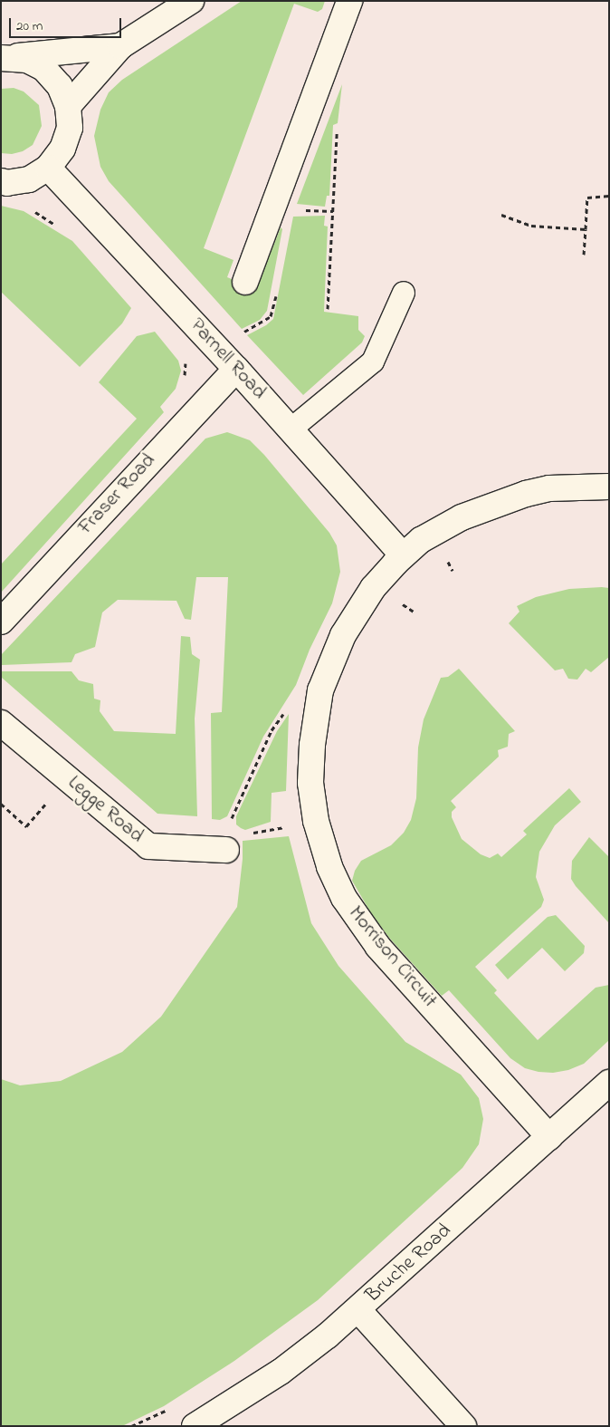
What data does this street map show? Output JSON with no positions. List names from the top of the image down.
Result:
{
  "streets": {
    "street": [
      "Parnell Road",
      "Fraser Road",
      "Legge Road",
      "Morrison Circuit",
      "Bruche Road"
    ]
  },
  "crossings": [
    ["Parnell Road", "Fraser Road"],
    ["Parnell Road", "Morrison Circuit"],
    ["Morrison Circuit", "Bruche Road"]
  ],
  "scale_bar": "20 m"
}
